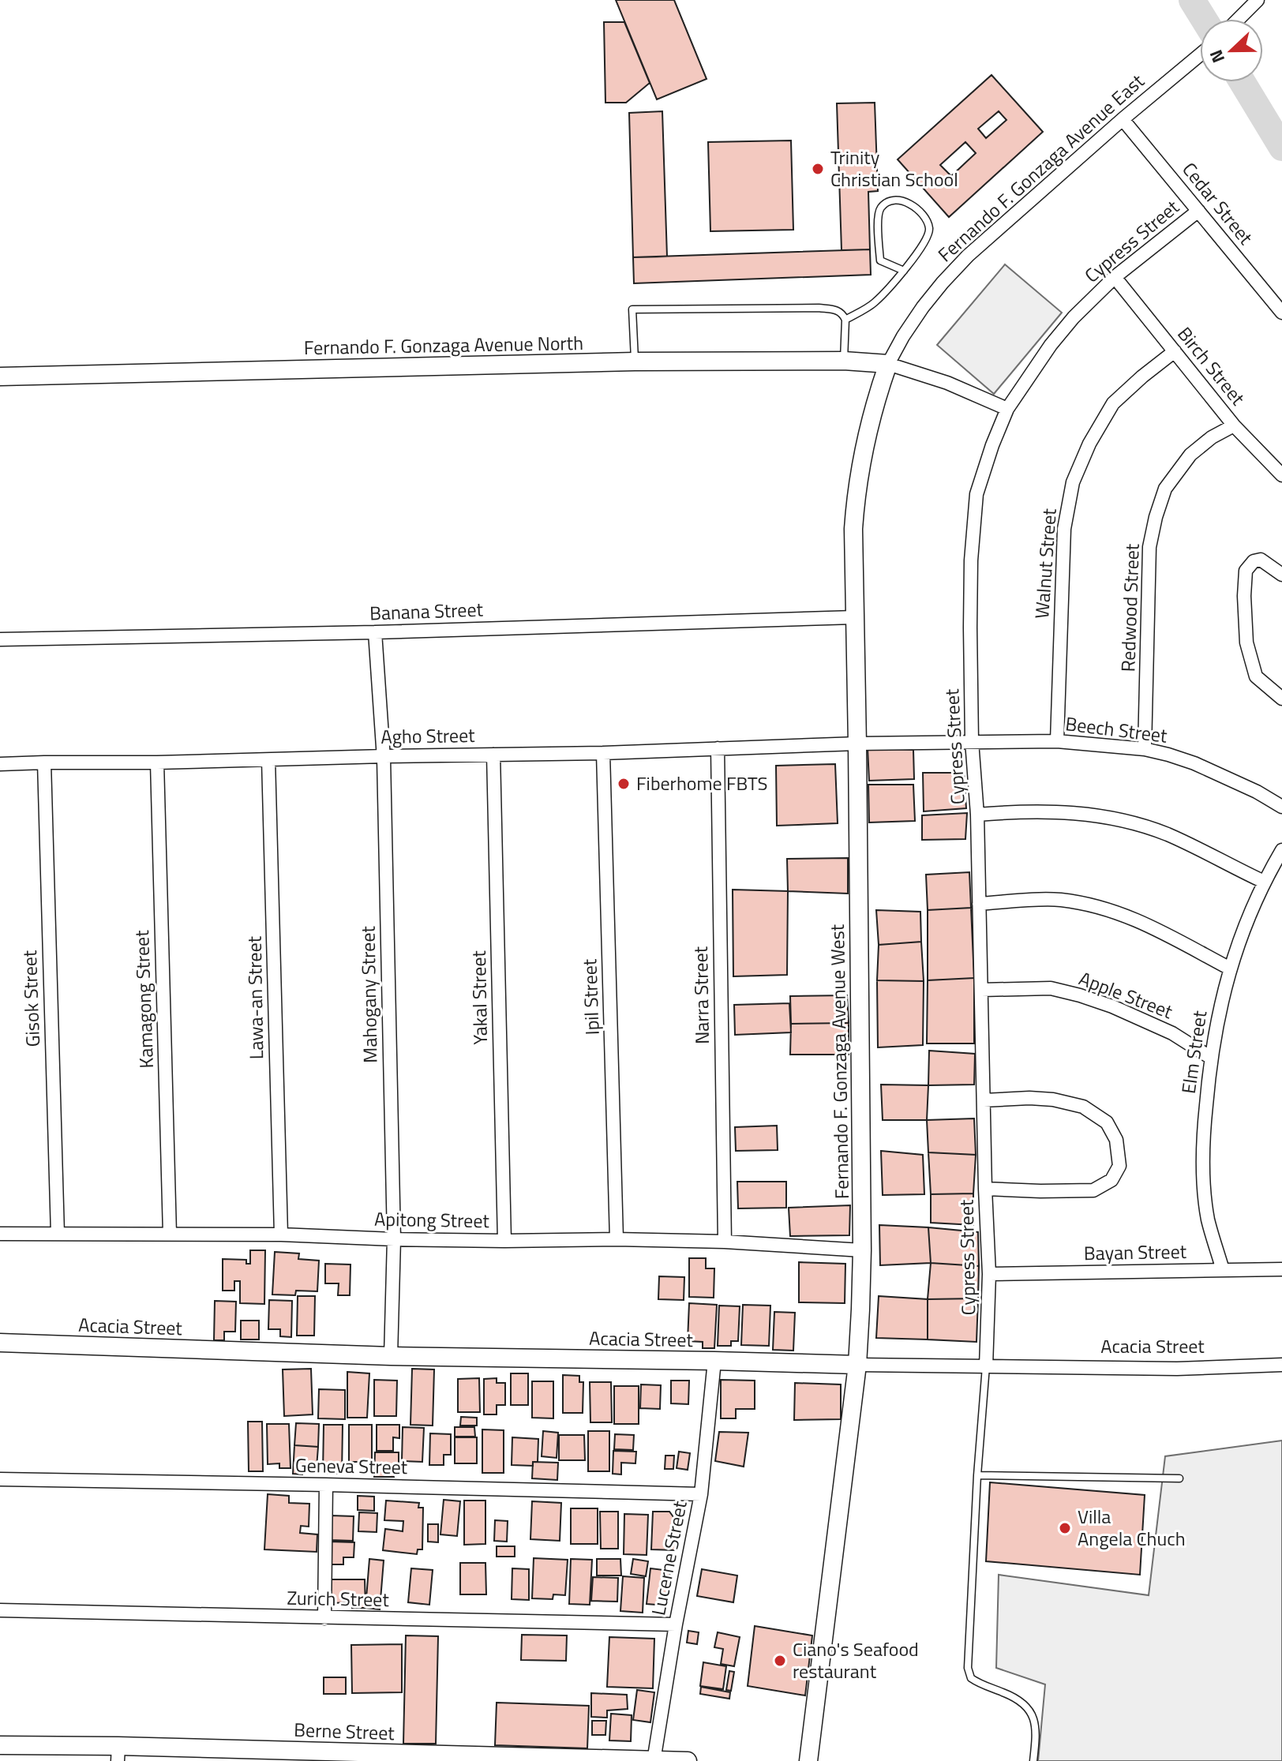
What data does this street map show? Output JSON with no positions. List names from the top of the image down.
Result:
{
  "streets": {
    "street": [
      "Fernando F. Gonzaga Avenue East",
      "Cedar Street",
      "Cypress Street",
      "Fernando F. Gonzaga Avenue North",
      "Birch Street",
      "Walnut Street",
      "Redwood Street",
      "Banana Street",
      "Beech Street",
      "Agho Street",
      "Mahogany Street",
      "Narra Street",
      "Apple Street",
      "Ipil Street",
      "Lawa-an Street",
      "Yakal Street",
      "Gisok Street",
      "Kamagong Street",
      "Elm Street",
      "Fernando F. Gonzaga Avenue West",
      "Apitong Street",
      "Bayan Street",
      "Acacia Street",
      "Geneva Street",
      "Lucerne Street",
      "Zurich Street",
      "Berne Street"
    ]
  },
  "crossings": [
    ["Fernando F. Gonzaga Avenue East", "Cedar Street"],
    ["Fernando F. Gonzaga Avenue East", "Fernando F. Gonzaga Avenue North"],
    ["Fernando F. Gonzaga Avenue East", "Fernando F. Gonzaga Avenue West"],
    ["Cedar Street", "Cypress Street"],
    ["Cypress Street", "Birch Street"],
    ["Cypress Street", "Beech Street"],
    ["Cypress Street", "Apple Street"],
    ["Cypress Street", "Bayan Street"],
    ["Cypress Street", "Acacia Street"],
    ["Fernando F. Gonzaga Avenue North", "Fernando F. Gonzaga Avenue West"],
    ["Birch Street", "Walnut Street"],
    ["Birch Street", "Redwood Street"],
    ["Walnut Street", "Beech Street"],
    ["Redwood Street", "Beech Street"],
    ["Banana Street", "Mahogany Street"],
    ["Banana Street", "Fernando F. Gonzaga Avenue West"],
    ["Beech Street", "Agho Street"],
    ["Beech Street", "Fernando F. Gonzaga Avenue West"],
    ["Agho Street", "Mahogany Street"],
    ["Agho Street", "Narra Street"],
    ["Agho Street", "Ipil Street"],
    ["Agho Street", "Lawa-an Street"],
    ["Agho Street", "Yakal Street"],
    ["Agho Street", "Gisok Street"],
    ["Agho Street", "Kamagong Street"],
    ["Agho Street", "Fernando F. Gonzaga Avenue West"],
    ["Mahogany Street", "Apitong Street"],
    ["Mahogany Street", "Acacia Street"],
    ["Narra Street", "Apitong Street"],
    ["Apple Street", "Elm Street"],
    ["Ipil Street", "Apitong Street"],
    ["Lawa-an Street", "Apitong Street"],
    ["Yakal Street", "Apitong Street"],
    ["Gisok Street", "Apitong Street"],
    ["Kamagong Street", "Apitong Street"],
    ["Elm Street", "Bayan Street"],
    ["Fernando F. Gonzaga Avenue West", "Apitong Street"],
    ["Fernando F. Gonzaga Avenue West", "Acacia Street"],
    ["Acacia Street", "Lucerne Street"],
    ["Geneva Street", "Lucerne Street"],
    ["Lucerne Street", "Zurich Street"],
    ["Lucerne Street", "Berne Street"]
  ],
  "places": [
    "Trinity Christian School",
    "Fiberhome FBTS",
    "Villa Angela Chuch",
    "Ciano's Seafood restaurant"
  ],
  "north": "left"
}
